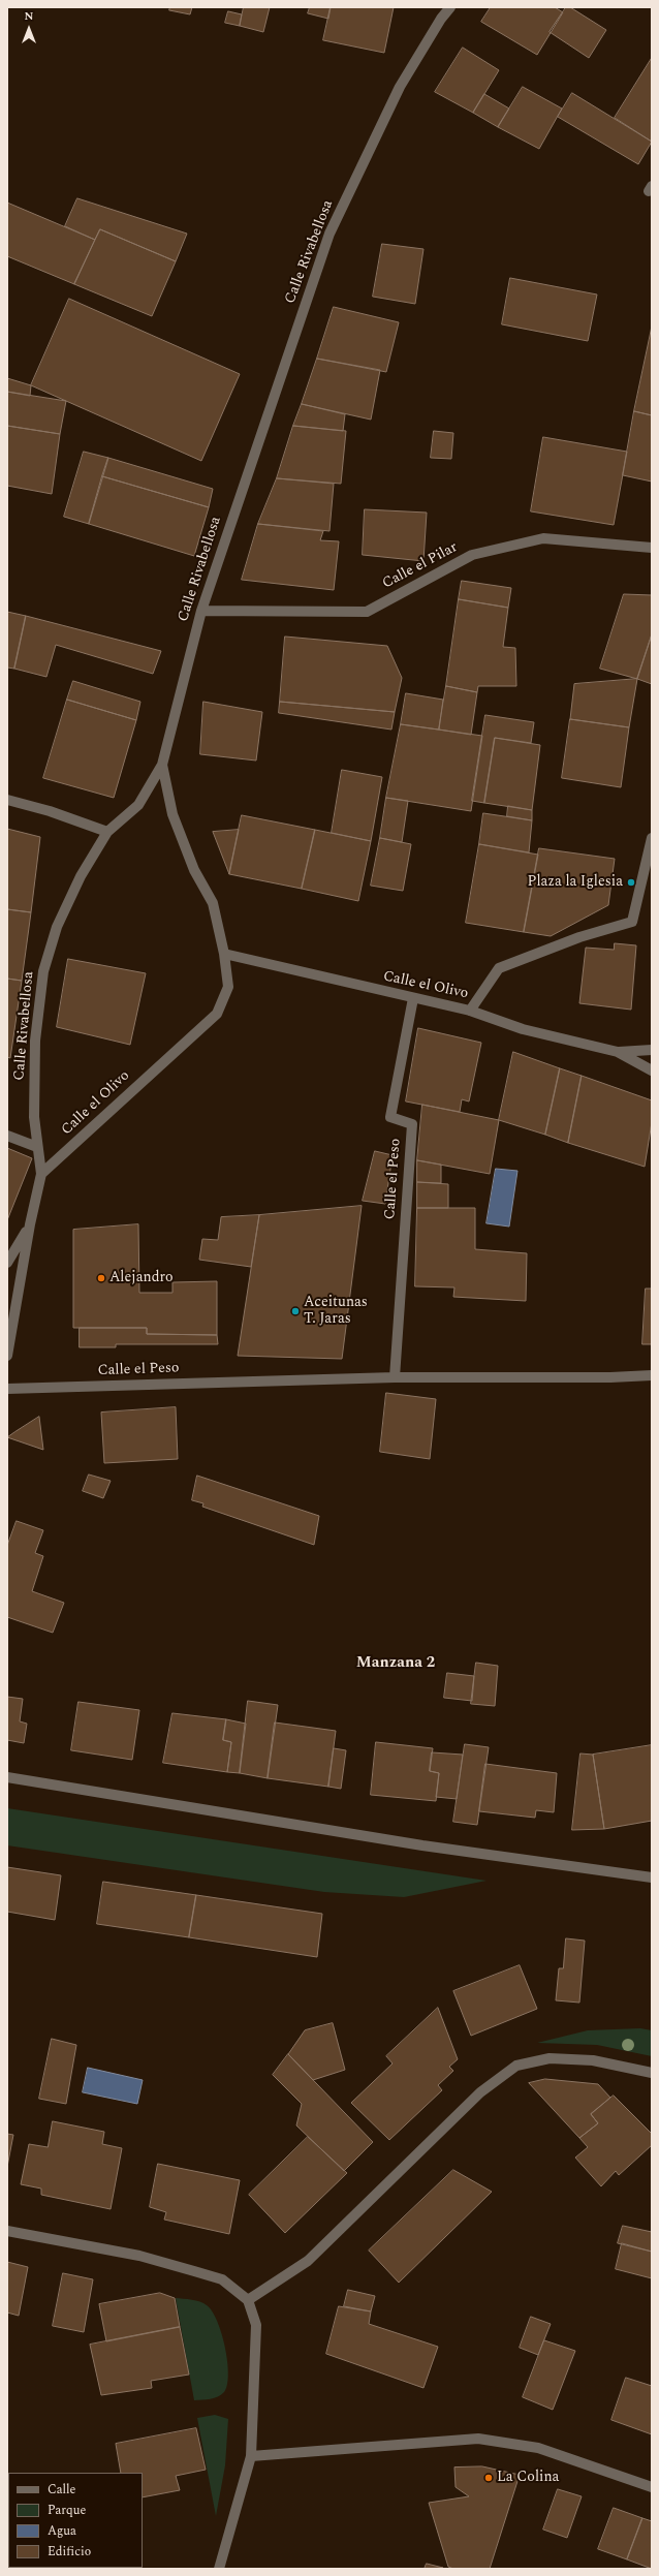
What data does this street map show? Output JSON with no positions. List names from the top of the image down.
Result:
{
  "streets": {
    "street": [
      "Calle Rivabellosa",
      "Calle el Pilar",
      "Calle el Olivo",
      "Calle el Peso"
    ]
  },
  "crossings": [
    ["Calle Rivabellosa", "Calle el Pilar"],
    ["Calle Rivabellosa", "Calle el Olivo"],
    ["Calle el Olivo", "Calle el Peso"]
  ],
  "districts": ["Manzana 2"],
  "places": [
    "Plaza la Iglesia",
    "Alejandro",
    "Aceitunas T. Jaras",
    "La Colina"
  ],
  "legend": [
    "Calle",
    "Parque",
    "Agua",
    "Edificio"
  ],
  "north": "top"
}
